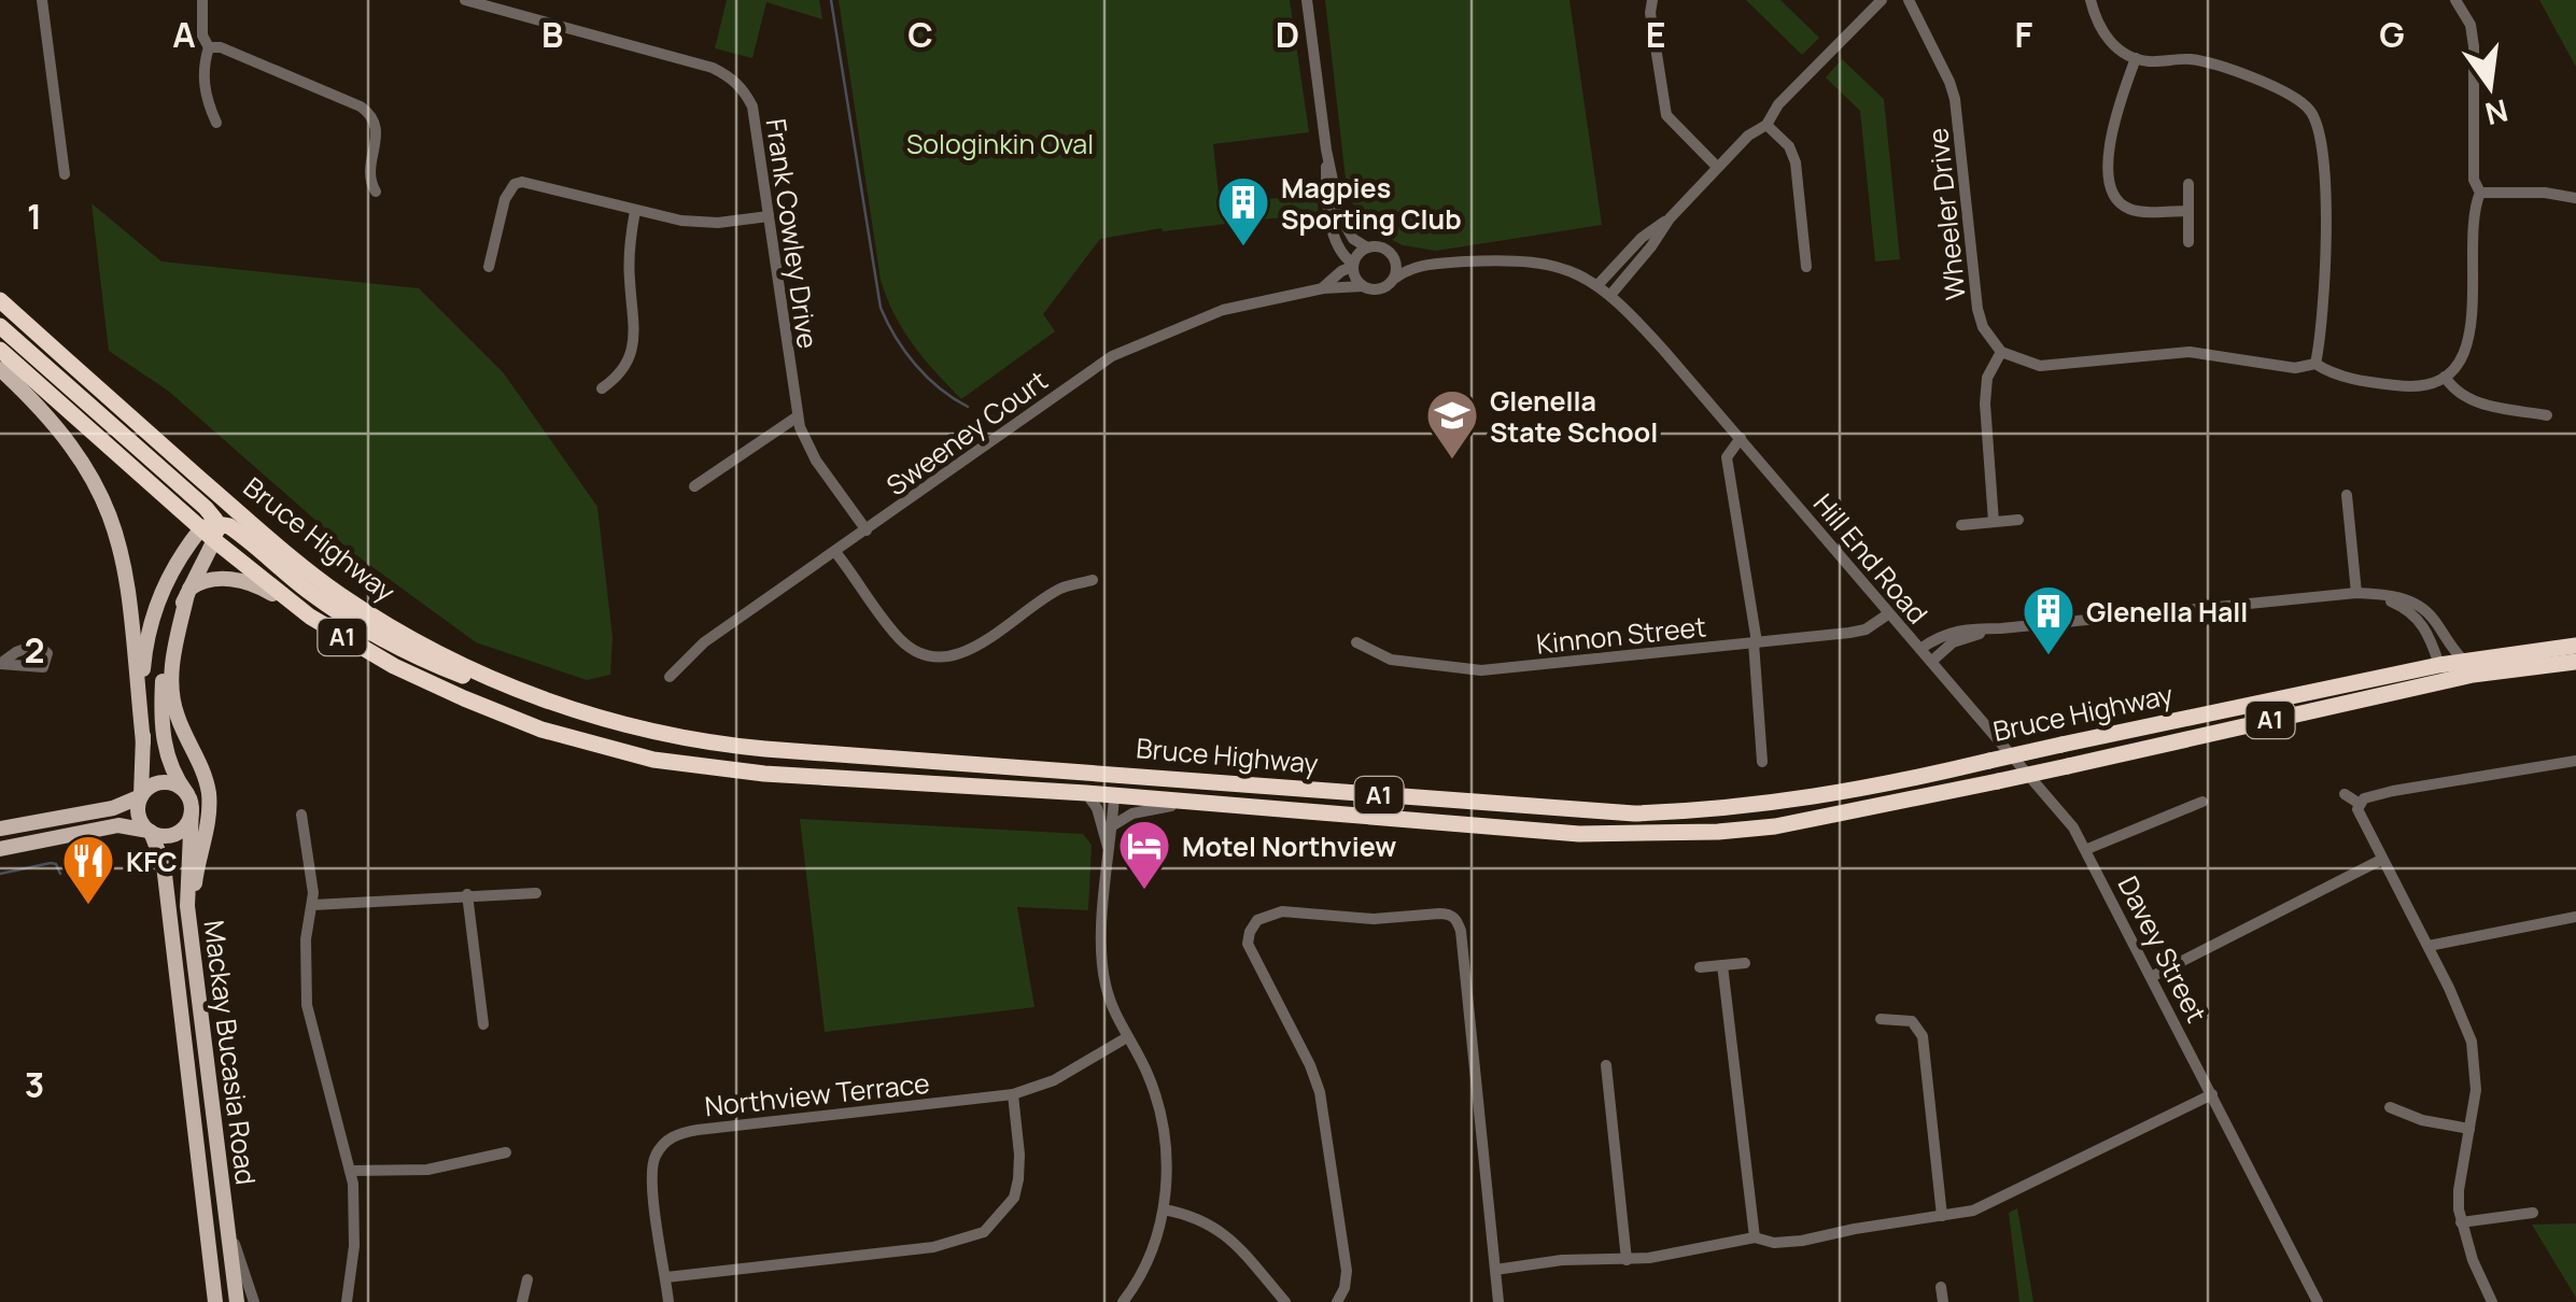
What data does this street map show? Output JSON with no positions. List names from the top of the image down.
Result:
{
  "streets": {
    "highway": ["Bruce Highway", "A1"],
    "main road": ["Mackay Bucasia Road"],
    "street": [
      "Wheeler Drive",
      "Frank Cowley Drive",
      "Sweeney Court",
      "Hill End Road",
      "Kinnon Street",
      "Davey Street",
      "Northview Terrace"
    ]
  },
  "crossings": [
    ["Frank Cowley Drive", "Sweeney Court"],
    ["Sweeney Court", "Hill End Road"],
    ["Bruce Highway", "Hill End Road"],
    ["Bruce Highway", "Mackay Bucasia Road"],
    ["Hill End Road", "Kinnon Street"],
    ["Hill End Road", "Davey Street"]
  ],
  "parks": ["Sologinkin Oval"],
  "places": {
    "building": ["Magpies Sporting Club", "Glenella Hall"],
    "school or university": ["Glenella State School"],
    "hotel": ["Motel Northview"],
    "restaurant": ["KFC"]
  },
  "north": "bottom",
  "grid": {
    "columns": [
      "A",
      "B",
      "C",
      "D",
      "E",
      "F",
      "G"
    ],
    "rows": ["1", "2", "3"]
  }
}
